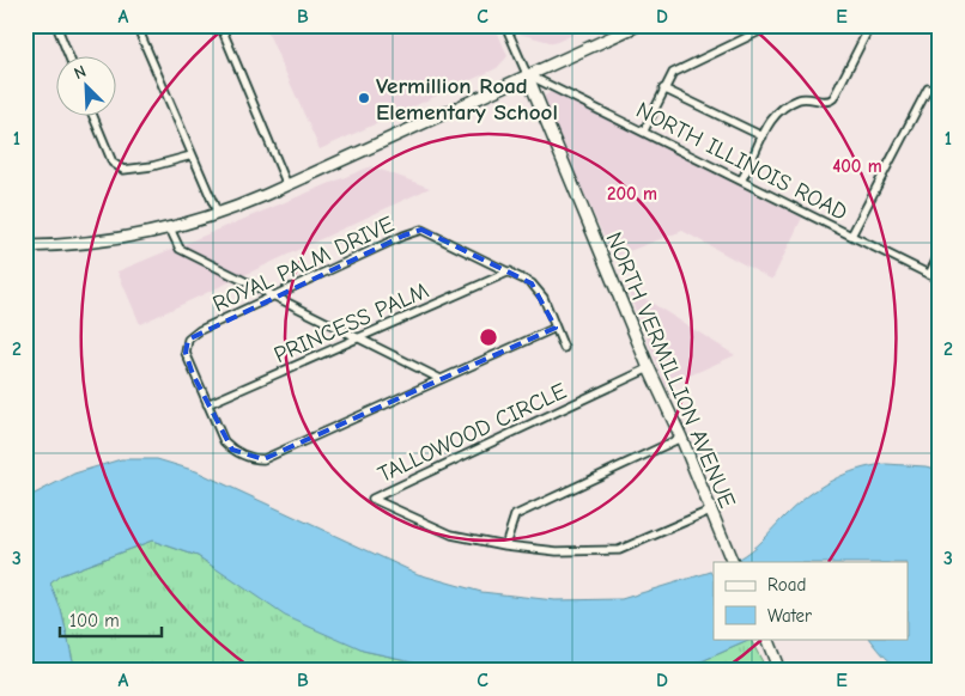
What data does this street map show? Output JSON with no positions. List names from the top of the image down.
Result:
{
  "streets": {
    "main road": ["NORTH VERMILLION AVENUE"],
    "street": [
      "NORTH ILLINOIS ROAD",
      "ROYAL PALM DRIVE",
      "PRINCESS PALM",
      "TALLOWOOD CIRCLE"
    ]
  },
  "crossings": [
    ["NORTH ILLINOIS ROAD", "NORTH VERMILLION AVENUE"],
    ["ROYAL PALM DRIVE", "PRINCESS PALM"],
    ["NORTH VERMILLION AVENUE", "TALLOWOOD CIRCLE"]
  ],
  "places": ["Vermillion Road Elementary School"],
  "legend": ["Road", "Water"],
  "scale_bar": "100 m",
  "north": "top left",
  "grid": {
    "columns": [
      "A",
      "B",
      "C",
      "D",
      "E"
    ],
    "rows": ["1", "2", "3"]
  },
  "rings": ["400 m", "200 m"]
}
